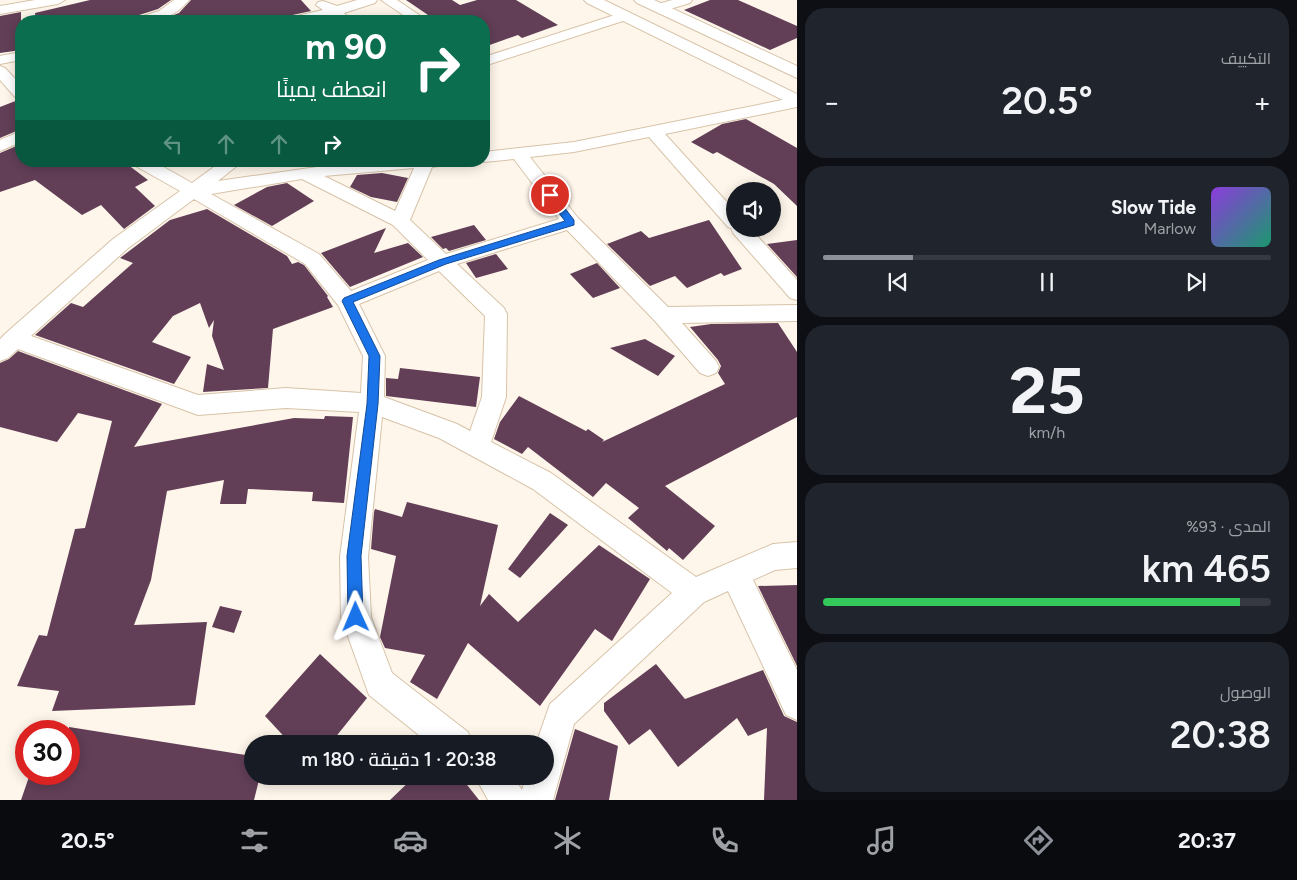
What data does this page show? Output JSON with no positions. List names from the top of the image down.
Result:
{
  "page": {
    "tile": [
      "التكييف",
      ["25", "km/h"],
      ["المدى · 93%", "465 km"],
      ["الوصول", "20:38"]
    ],
    "turn": ["90 m", "انعطف يمينًا"],
    "heat": ["−", "20.5°", "+"],
    "song": ["Slow Tide", "Marlow"],
    "limit": "30",
    "trip": "20:38 · 1 دقيقة · 180 m",
    "tabs": ["20:37", "20.5°"]
  }
}
